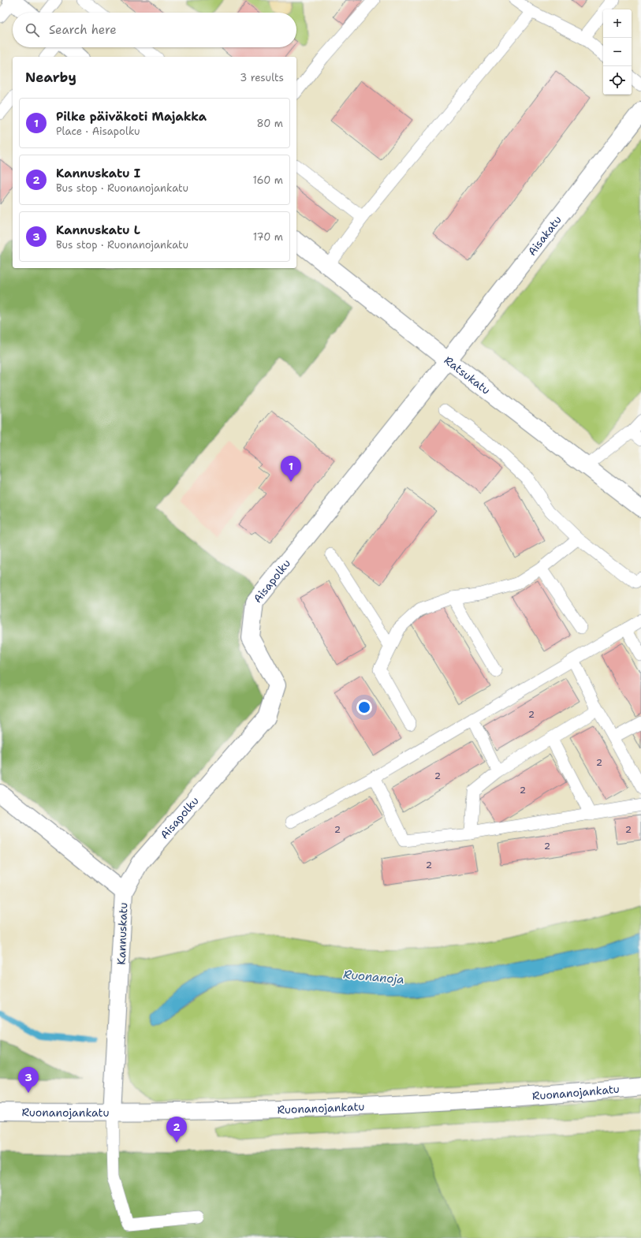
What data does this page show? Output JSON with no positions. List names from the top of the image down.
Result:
{
  "streets": {
    "street": [
      "Aisakatu",
      "Ratsukatu",
      "Aisapolku",
      "Kannuskatu",
      "Ruonanojankatu"
    ]
  },
  "crossings": [
    ["Aisakatu", "Ratsukatu"],
    ["Aisakatu", "Aisapolku"],
    ["Ratsukatu", "Aisapolku"],
    ["Aisapolku", "Kannuskatu"],
    ["Kannuskatu", "Ruonanojankatu"]
  ],
  "water": ["Ruonanoja"],
  "house_numbers": [
    "2",
    "2",
    "2",
    "2",
    "2",
    "2",
    "2",
    "2"
  ],
  "page": {
    "map_buttons": ["+", "−"],
    "search": "Search here",
    "heading": ["Nearby", "3 results"],
    "list": [
      {
        "mark": "1",
        "name": "Pilke päiväkoti Majakka",
        "note": "Place · Aisapolku",
        "value": "80 m"
      },
      {
        "mark": "2",
        "name": "Kannuskatu I",
        "note": "Bus stop · Ruonanojankatu",
        "value": "160 m"
      },
      {
        "mark": "3",
        "name": "Kannuskatu L",
        "note": "Bus stop · Ruonanojankatu",
        "value": "170 m"
      }
    ],
    "pins": ["1", "3", "2"]
  }
}
